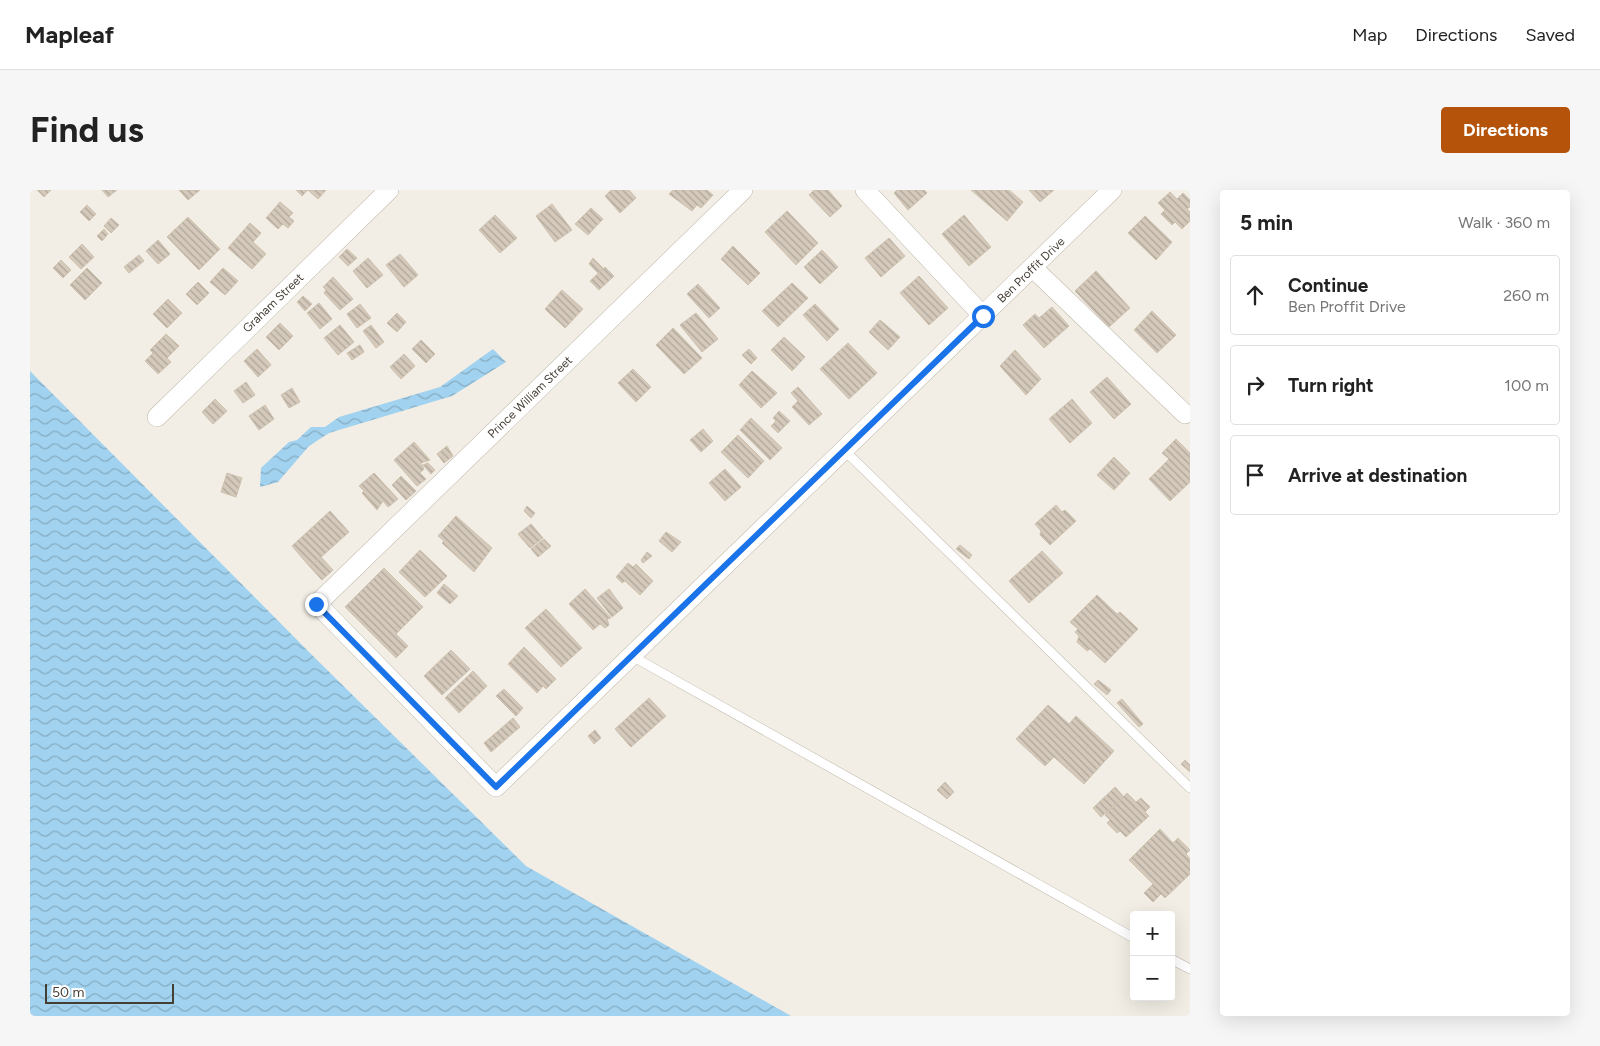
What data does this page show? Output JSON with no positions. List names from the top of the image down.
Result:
{
  "streets": {
    "street": ["Ben Proffit Drive", "Graham Street", "Prince William Street"]
  },
  "crossings": [
    ["Ben Proffit Drive", "Prince William Street"]
  ],
  "scale_bar": "50 m",
  "page": {
    "header": "Mapleaf",
    "nav": ["Map", "Directions", "Saved"],
    "buttons": "Directions",
    "title": "Find us",
    "heading": ["5 min", "Walk · 360 m"],
    "list": [
      ["Continue", "Ben Proffit Drive", "260 m"],
      ["Turn right", "100 m"],
      "Arrive at destination"
    ],
    "map_buttons": ["+", "−"],
    "scale": "50 m"
  }
}
